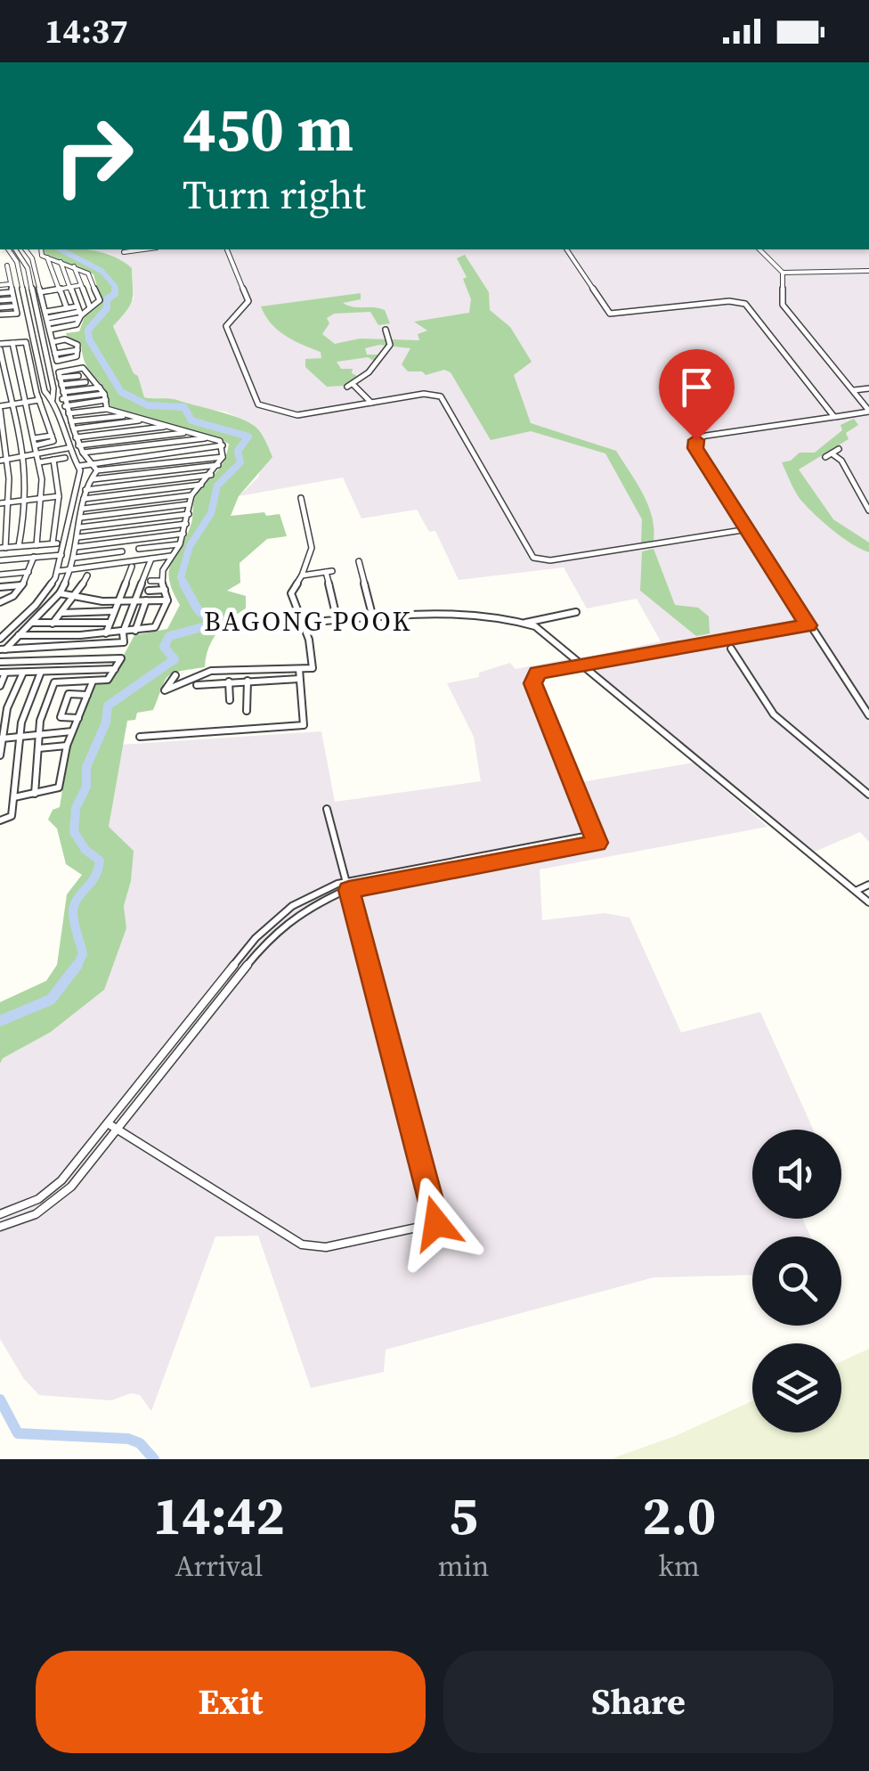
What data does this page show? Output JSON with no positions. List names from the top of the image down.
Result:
{
  "districts": ["BAGONG POOK"],
  "page": {
    "status": "14:37",
    "turn": ["450 m", "Turn right"],
    "eta": [
      "14:42",
      "Arrival",
      "5",
      "min",
      "2.0",
      "km"
    ],
    "buttons": ["Exit", "Share"]
  }
}
